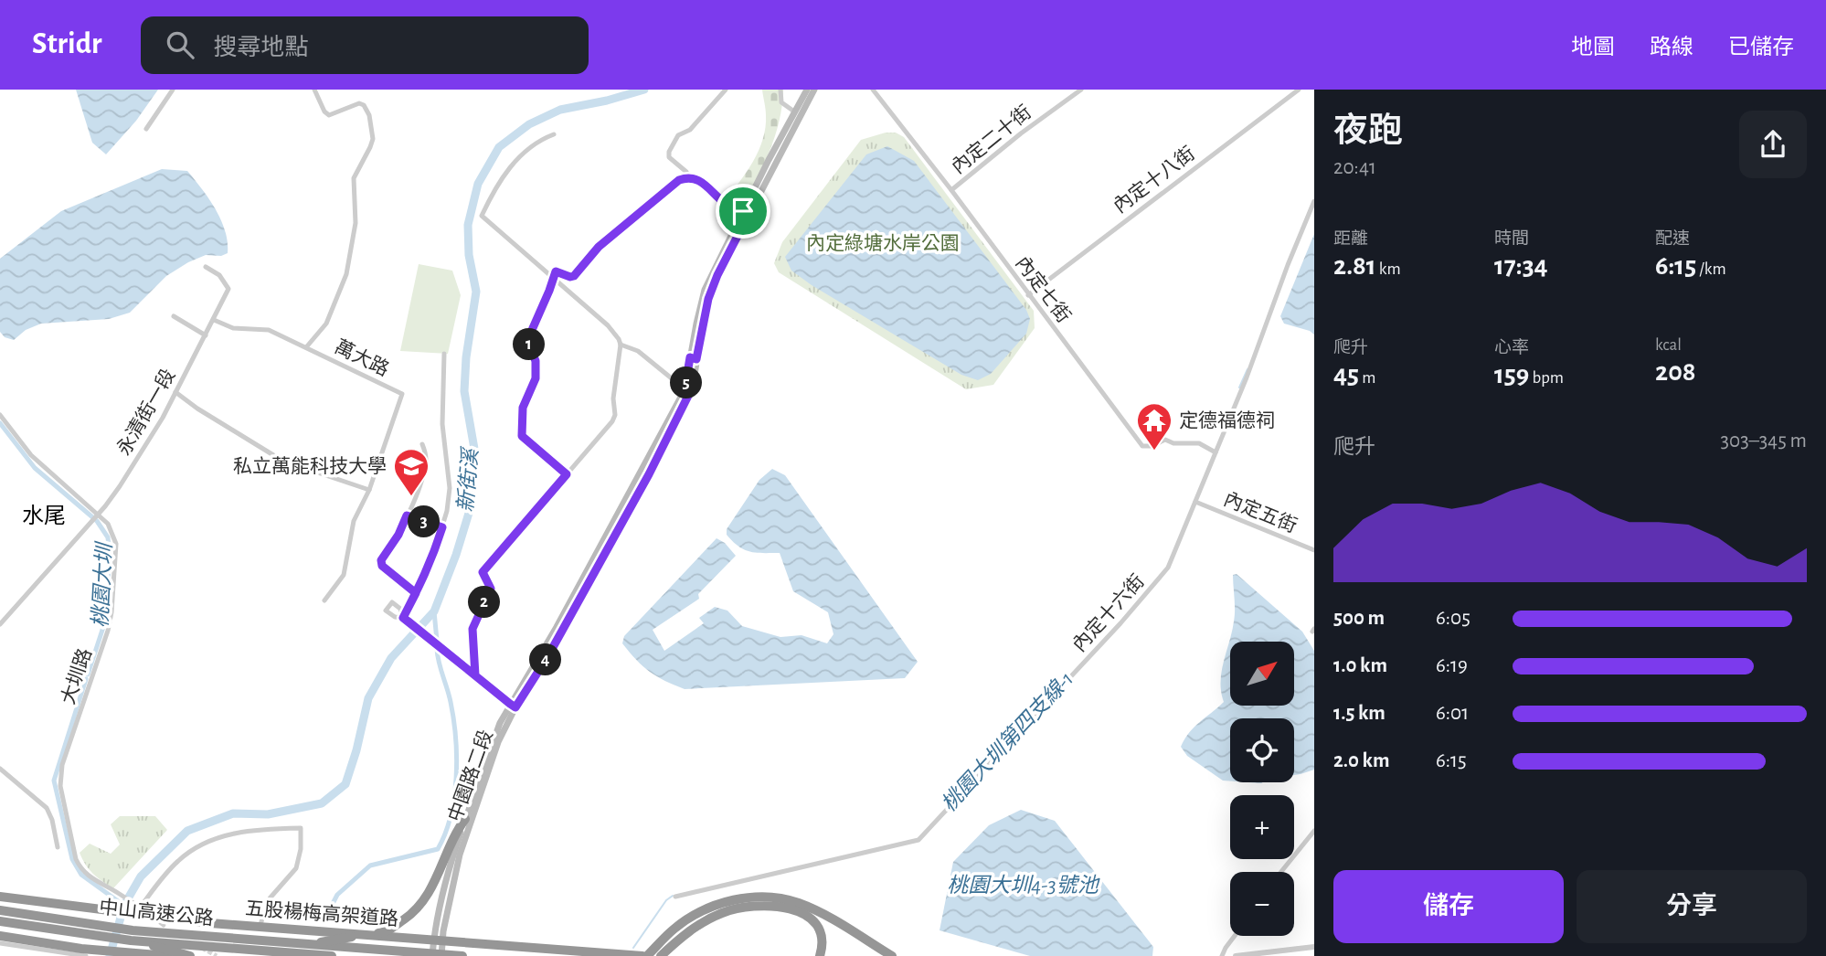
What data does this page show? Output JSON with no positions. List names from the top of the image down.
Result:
{
  "streets": {
    "highway": ["中山高速公路", "五股楊梅高架道路"],
    "main road": ["中園路二段"],
    "street": [
      "內定二十街",
      "內定十八街",
      "內定七街",
      "萬大路",
      "永清街一段",
      "內定五街",
      "內定十六街",
      "大圳路"
    ]
  },
  "crossings": [
    ["內定二十街", "內定七街"],
    ["內定十八街", "內定七街"],
    ["內定七街", "內定十六街"],
    ["萬大路", "永清街一段"],
    ["永清街一段", "大圳路"],
    ["內定五街", "內定十六街"]
  ],
  "districts": ["水尾"],
  "water": [
    "新街溪",
    "桃園大圳",
    "桃園大圳第四支線-1",
    "桃園大圳4-3號池"
  ],
  "parks": ["內定綠塘水岸公園"],
  "places": {
    "temple": ["定德福德祠"],
    "school or university": ["私立萬能科技大學"]
  },
  "north": "top right",
  "page": {
    "header": "Stridr",
    "search": "搜尋地點",
    "nav": ["地圖", "路線", "已儲存"],
    "heading": ["夜跑", "20:41"],
    "stats": [
      ["距離", "2.81 km"],
      ["時間", "17:34"],
      ["配速", "6:15 /km"],
      ["爬升", "45 m"],
      ["心率", "159 bpm"],
      ["kcal", "208"]
    ],
    "pins": [
      "1",
      "5",
      "3",
      "2",
      "4"
    ],
    "chart": ["爬升", "303–345 m"],
    "list": [
      {
        "name": "500 m",
        "note": "6:05"
      },
      {
        "name": "1.0 km",
        "note": "6:19"
      },
      {
        "name": "1.5 km",
        "note": "6:01"
      },
      {
        "name": "2.0 km",
        "note": "6:15"
      }
    ],
    "map_buttons": ["+", "−"],
    "buttons": ["儲存", "分享"]
  }
}
